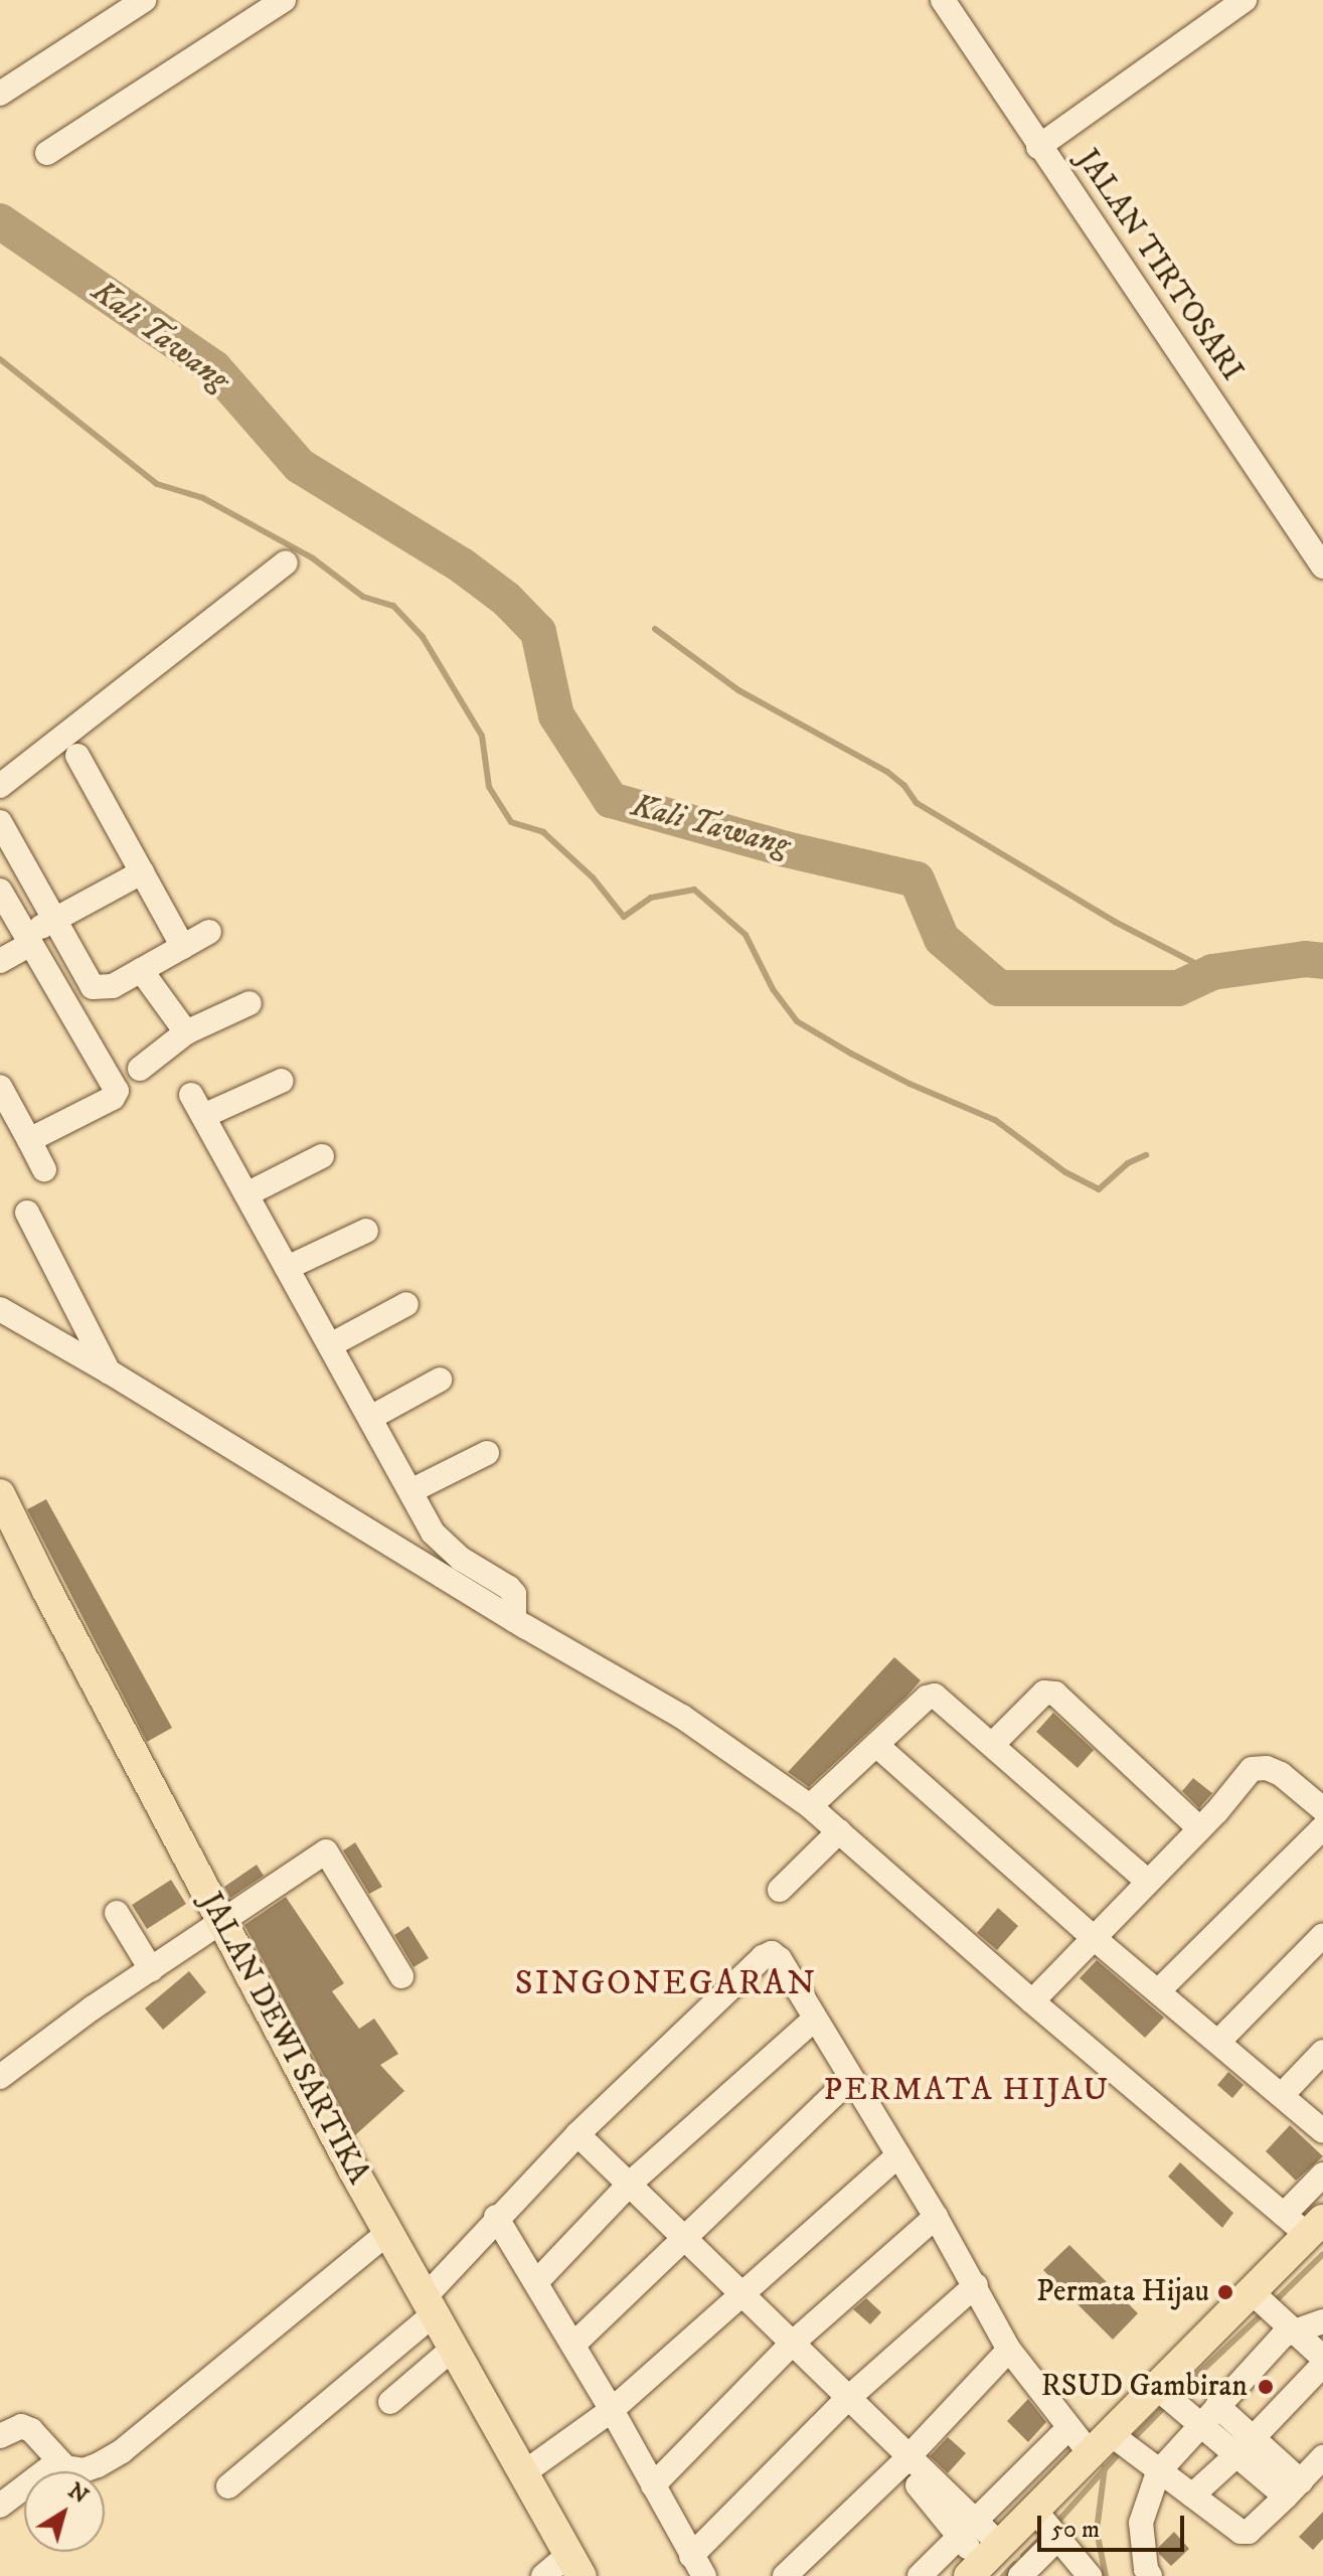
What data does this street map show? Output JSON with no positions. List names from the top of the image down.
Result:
{
  "streets": {
    "main road": ["JALAN DEWI SARTIKA"],
    "street": ["JALAN TIRTOSARI"]
  },
  "districts": ["SINGONEGARAN", "PERMATA HIJAU"],
  "water": ["Kali Tawang"],
  "places": ["Permata Hijau", "RSUD Gambiran"],
  "scale_bar": "50 m",
  "north": "top right"
}
